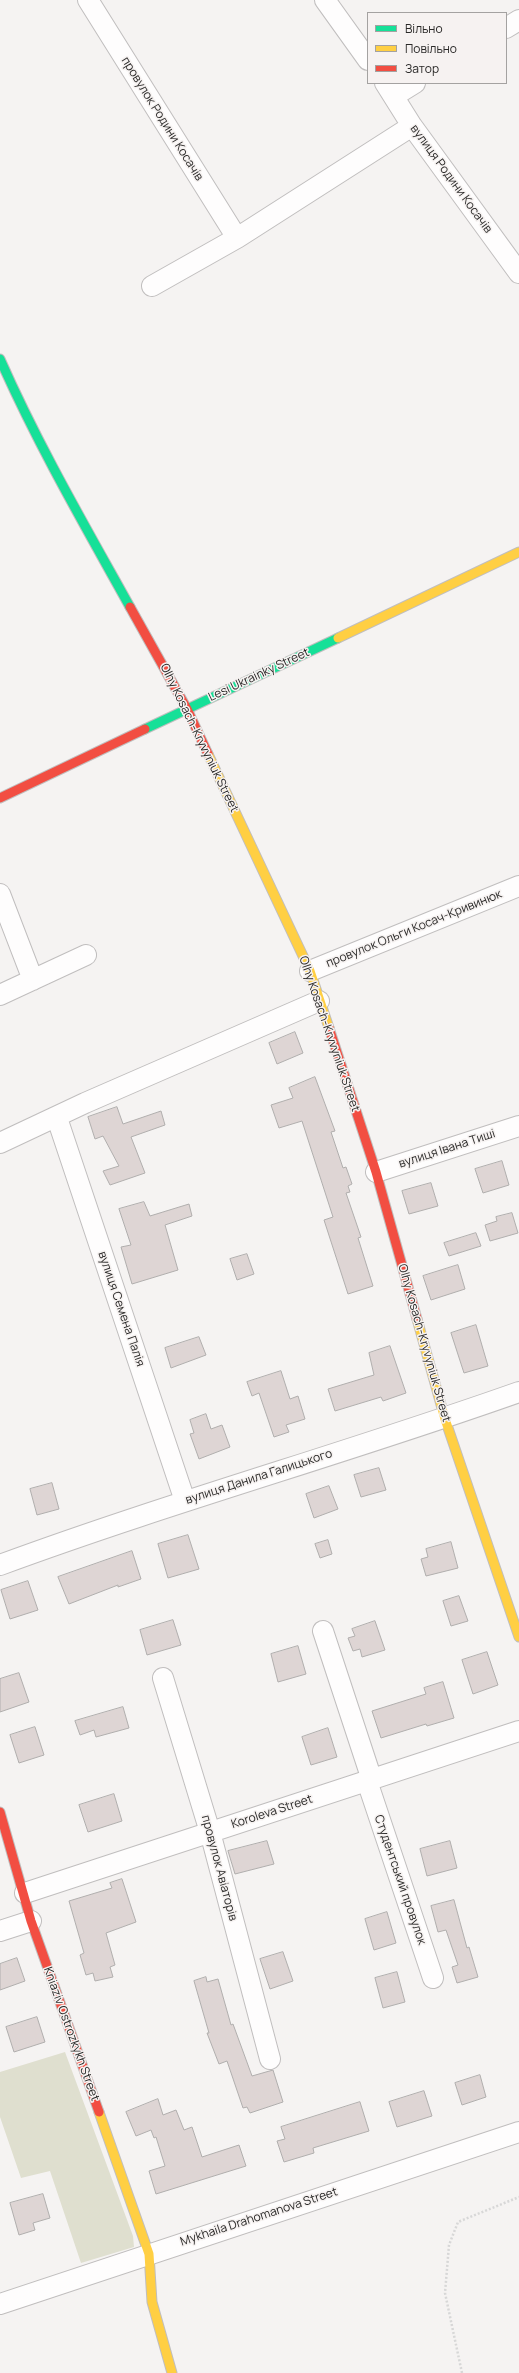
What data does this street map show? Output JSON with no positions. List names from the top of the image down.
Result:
{
  "streets": {
    "street": [
      "провулок Родини Косачів",
      "вулиця Родини Косачів",
      "Lesi Ukrainky Street",
      "Olhy Kosach-Kryvyniuk Street",
      "провулок Ольги Косач-Кривинюк",
      "вулиця Івана Тиші",
      "вулиця Семена Палія",
      "вулиця Данила Галицького",
      "Koroleva Street",
      "провулок Авіаторів",
      "Студентський провулок",
      "Kniaziv Ostrozkykh Street",
      "Mykhaila Drahomanova Street"
    ]
  },
  "crossings": [
    ["Lesi Ukrainky Street", "Olhy Kosach-Kryvyniuk Street"],
    ["Olhy Kosach-Kryvyniuk Street", "провулок Ольги Косач-Кривинюк"],
    ["Olhy Kosach-Kryvyniuk Street", "вулиця Івана Тиші"],
    ["Olhy Kosach-Kryvyniuk Street", "вулиця Данила Галицького"],
    ["вулиця Семена Палія", "вулиця Данила Галицького"],
    ["Koroleva Street", "провулок Авіаторів"],
    ["Koroleva Street", "Студентський провулок"],
    ["Koroleva Street", "Kniaziv Ostrozkykh Street"],
    ["Kniaziv Ostrozkykh Street", "Mykhaila Drahomanova Street"]
  ],
  "legend": ["Вільно", "Повільно", "Затор"]
}
